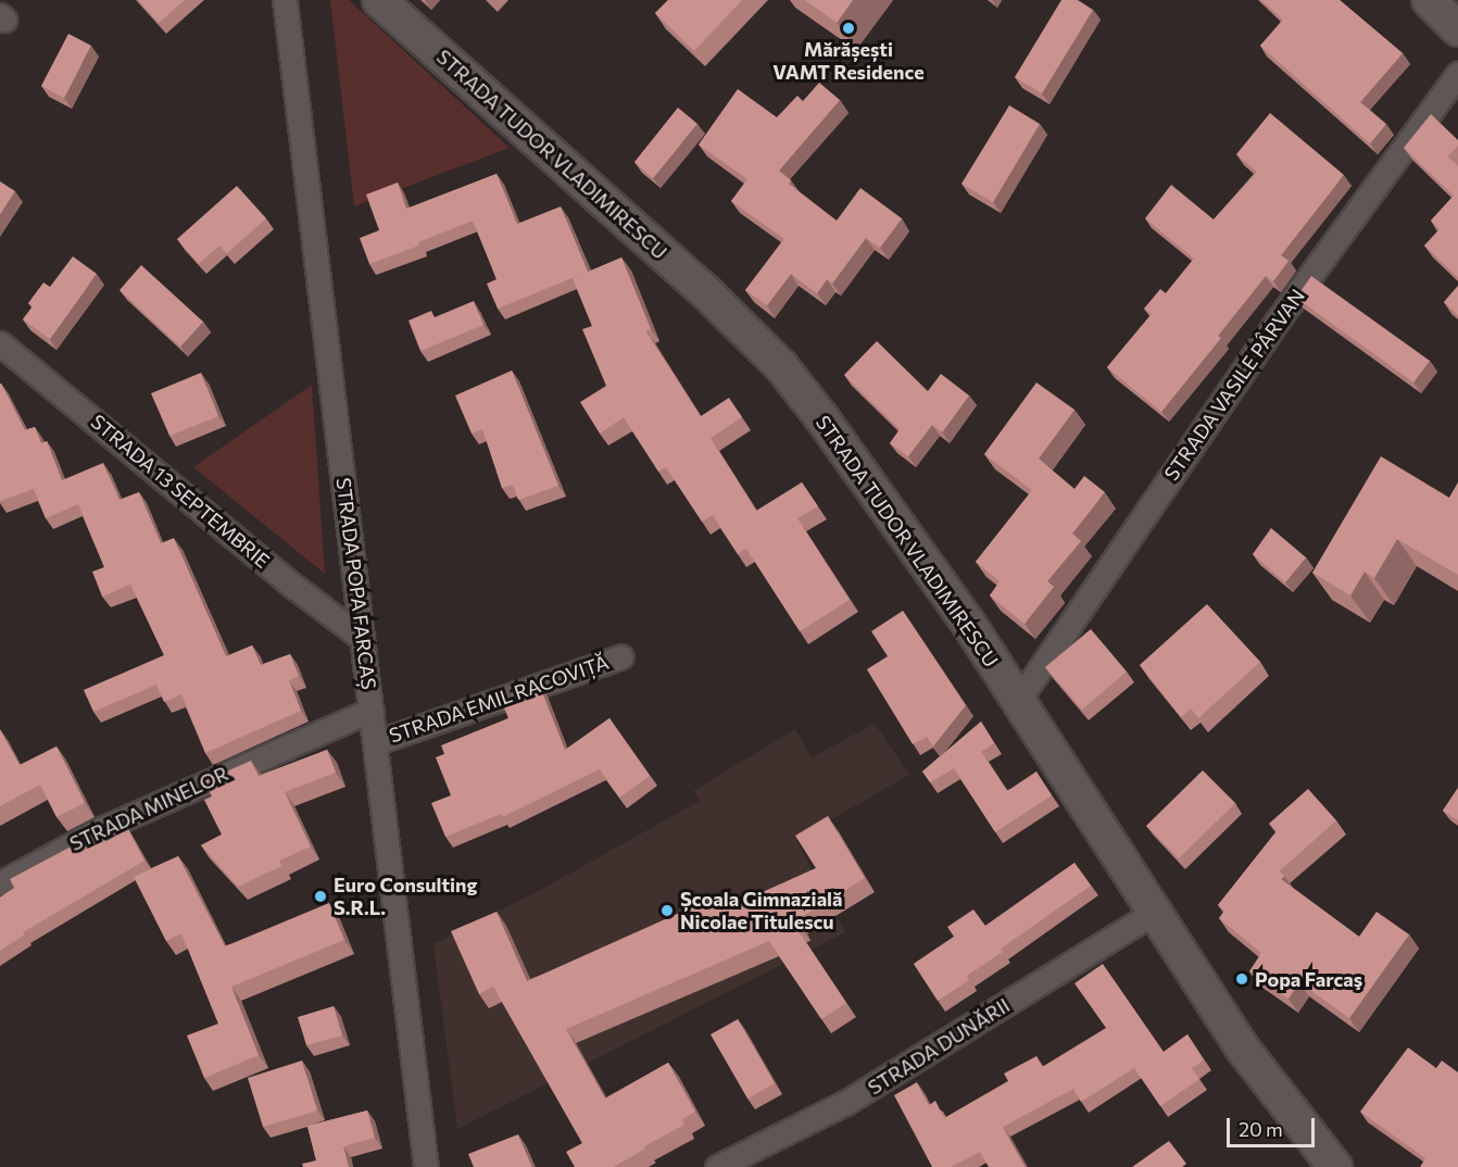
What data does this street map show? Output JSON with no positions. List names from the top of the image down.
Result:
{
  "streets": {
    "street": [
      "STRADA TUDOR VLADIMIRESCU",
      "STRADA VASILE PÂRVAN",
      "STRADA 13 SEPTEMBRIE",
      "STRADA POPA FARCAȘ",
      "STRADA EMIL RACOVIȚĂ",
      "STRADA MINELOR",
      "STRADA DUNĂRII"
    ]
  },
  "crossings": [
    ["STRADA TUDOR VLADIMIRESCU", "STRADA VASILE PÂRVAN"],
    ["STRADA TUDOR VLADIMIRESCU", "STRADA DUNĂRII"],
    ["STRADA 13 SEPTEMBRIE", "STRADA POPA FARCAȘ"],
    ["STRADA POPA FARCAȘ", "STRADA EMIL RACOVIȚĂ"],
    ["STRADA POPA FARCAȘ", "STRADA MINELOR"]
  ],
  "places": [
    "Mărășești VAMT Residence",
    "Euro Consulting S.R.L.",
    "Școala Gimnazială Nicolae Titulescu",
    "Popa Farcaş"
  ],
  "scale_bar": "20 m"
}
